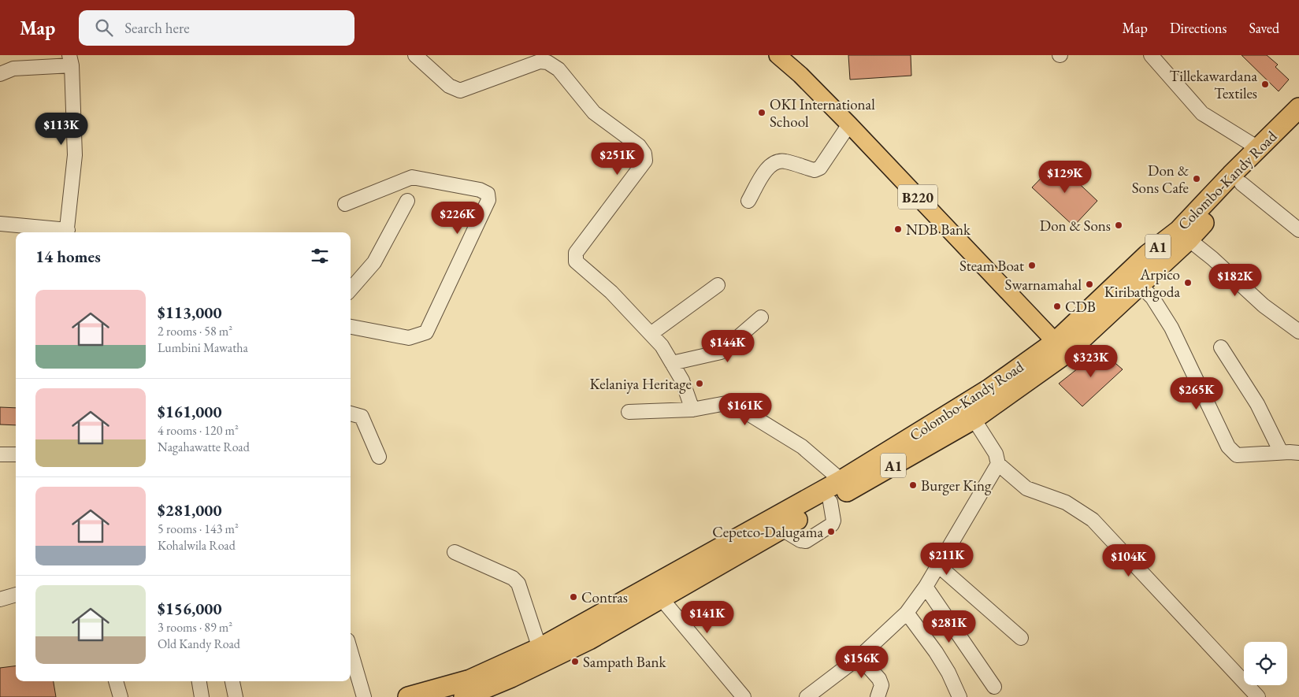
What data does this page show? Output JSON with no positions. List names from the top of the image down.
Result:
{
  "streets": {
    "highway": ["Colombo-Kandy Road", "A1"],
    "main road": ["B220"]
  },
  "crossings": [
    ["Colombo-Kandy Road", "B220"]
  ],
  "places": [
    "Tillekawardana Textiles",
    "OKI International School",
    "Don & Sons Cafe",
    "Don & Sons",
    "NDB Bank",
    "Steam Boat",
    "Arpico Kiribathgoda",
    "Swarnamahal",
    "CDB",
    "Kelaniya Heritage",
    "Burger King",
    "Cepetco-Dalugama",
    "Contras",
    "Sampath Bank"
  ],
  "page": {
    "header": "Map",
    "search": "Search here",
    "nav": ["Map", "Directions", "Saved"],
    "price": [
      "$113K",
      "$251K",
      "$129K",
      "$226K",
      "$182K",
      "$144K",
      "$323K",
      "$265K",
      "$161K",
      "$211K",
      "$104K",
      "$141K",
      "$281K",
      "$156K"
    ],
    "heading": "14 homes",
    "list": [
      {
        "name": "$113,000",
        "note": "2 rooms · 58 m² · Lumbini Mawatha"
      },
      {
        "name": "$161,000",
        "note": "4 rooms · 120 m² · Nagahawatte Road"
      },
      {
        "name": "$281,000",
        "note": "5 rooms · 143 m² · Kohalwila Road"
      },
      {
        "name": "$156,000",
        "note": "3 rooms · 89 m² · Old Kandy Road"
      }
    ]
  }
}
